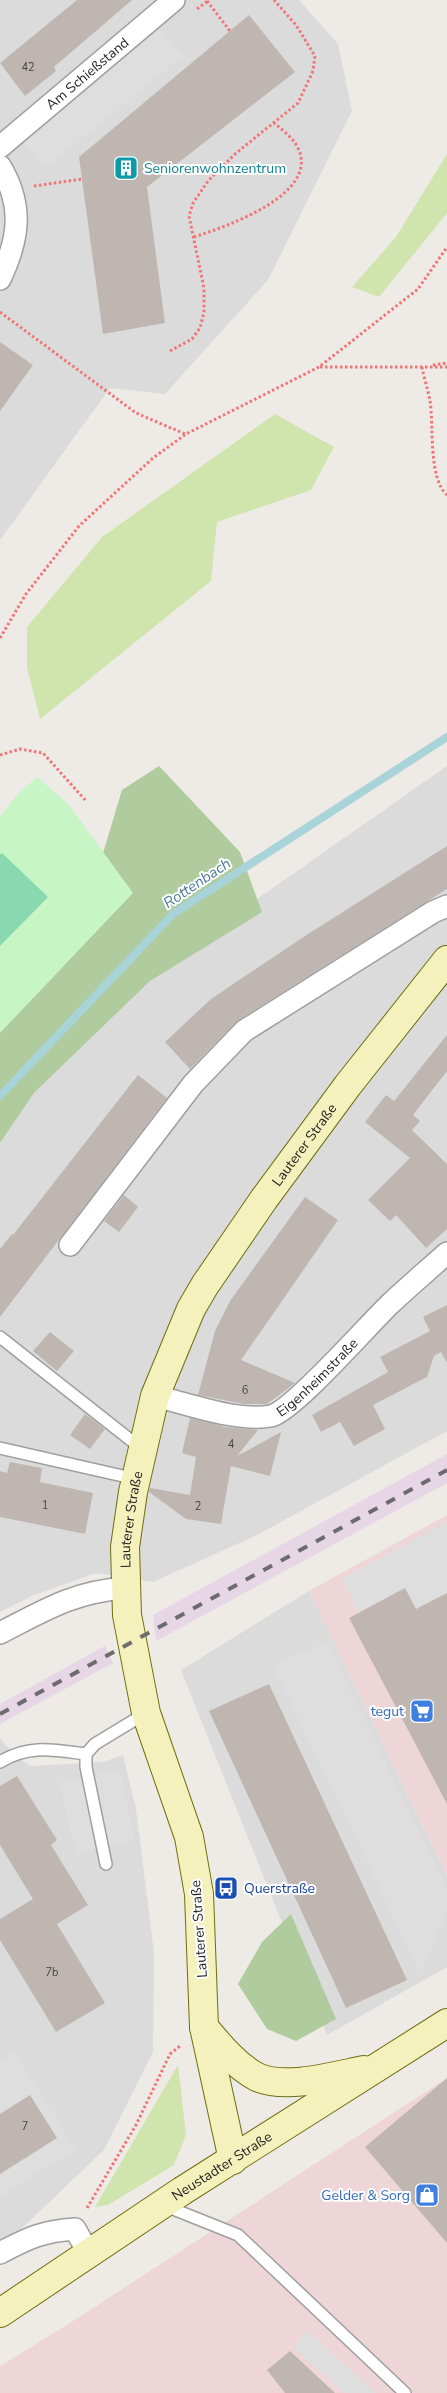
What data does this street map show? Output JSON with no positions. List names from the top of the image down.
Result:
{
  "streets": {
    "street": [
      "Am Schießstand",
      "Lauterer Straße",
      "Eigenheimstraße",
      "Neustadter Straße"
    ]
  },
  "crossings": [
    ["Lauterer Straße", "Eigenheimstraße"],
    ["Lauterer Straße", "Neustadter Straße"]
  ],
  "water": ["Rottenbach"],
  "places": {
    "building": ["Seniorenwohnzentrum"],
    "supermarket": ["tegut"],
    "bus stop": ["Querstraße"],
    "shop": ["Gelder & Sorg"]
  },
  "house_numbers": [
    "42",
    "6",
    "4",
    "1",
    "2",
    "7b",
    "7"
  ]
}
